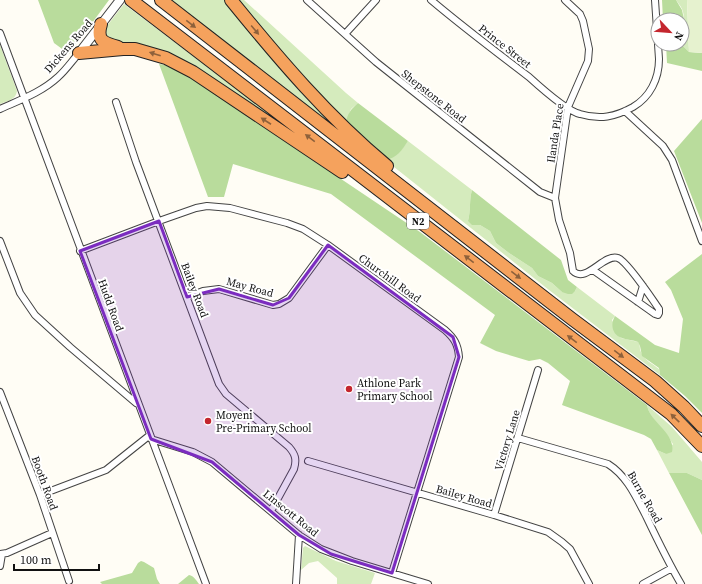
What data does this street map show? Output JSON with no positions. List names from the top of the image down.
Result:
{
  "streets": {
    "highway": ["N2"],
    "street": [
      "Dickens Road",
      "Prince Street",
      "Shepstone Road",
      "Ilanda Place",
      "Churchill Road",
      "May Road",
      "Bailey Road",
      "Hudd Road",
      "Victory Lane",
      "Booth Road",
      "Burne Road",
      "Linscott Road"
    ]
  },
  "crossings": [
    ["Dickens Road", "Hudd Road"],
    ["Prince Street", "Ilanda Place"],
    ["Shepstone Road", "Ilanda Place"],
    ["Churchill Road", "May Road"],
    ["Churchill Road", "Bailey Road"],
    ["Churchill Road", "Hudd Road"],
    ["Churchill Road", "Linscott Road"],
    ["May Road", "Bailey Road"],
    ["Bailey Road", "Victory Lane"],
    ["Bailey Road", "Linscott Road"],
    ["Hudd Road", "Linscott Road"],
    ["Victory Lane", "Burne Road"]
  ],
  "places": ["Athlone Park Primary School", "Moyeni Pre-Primary School"],
  "scale_bar": "100 m",
  "north": "bottom right"
}
